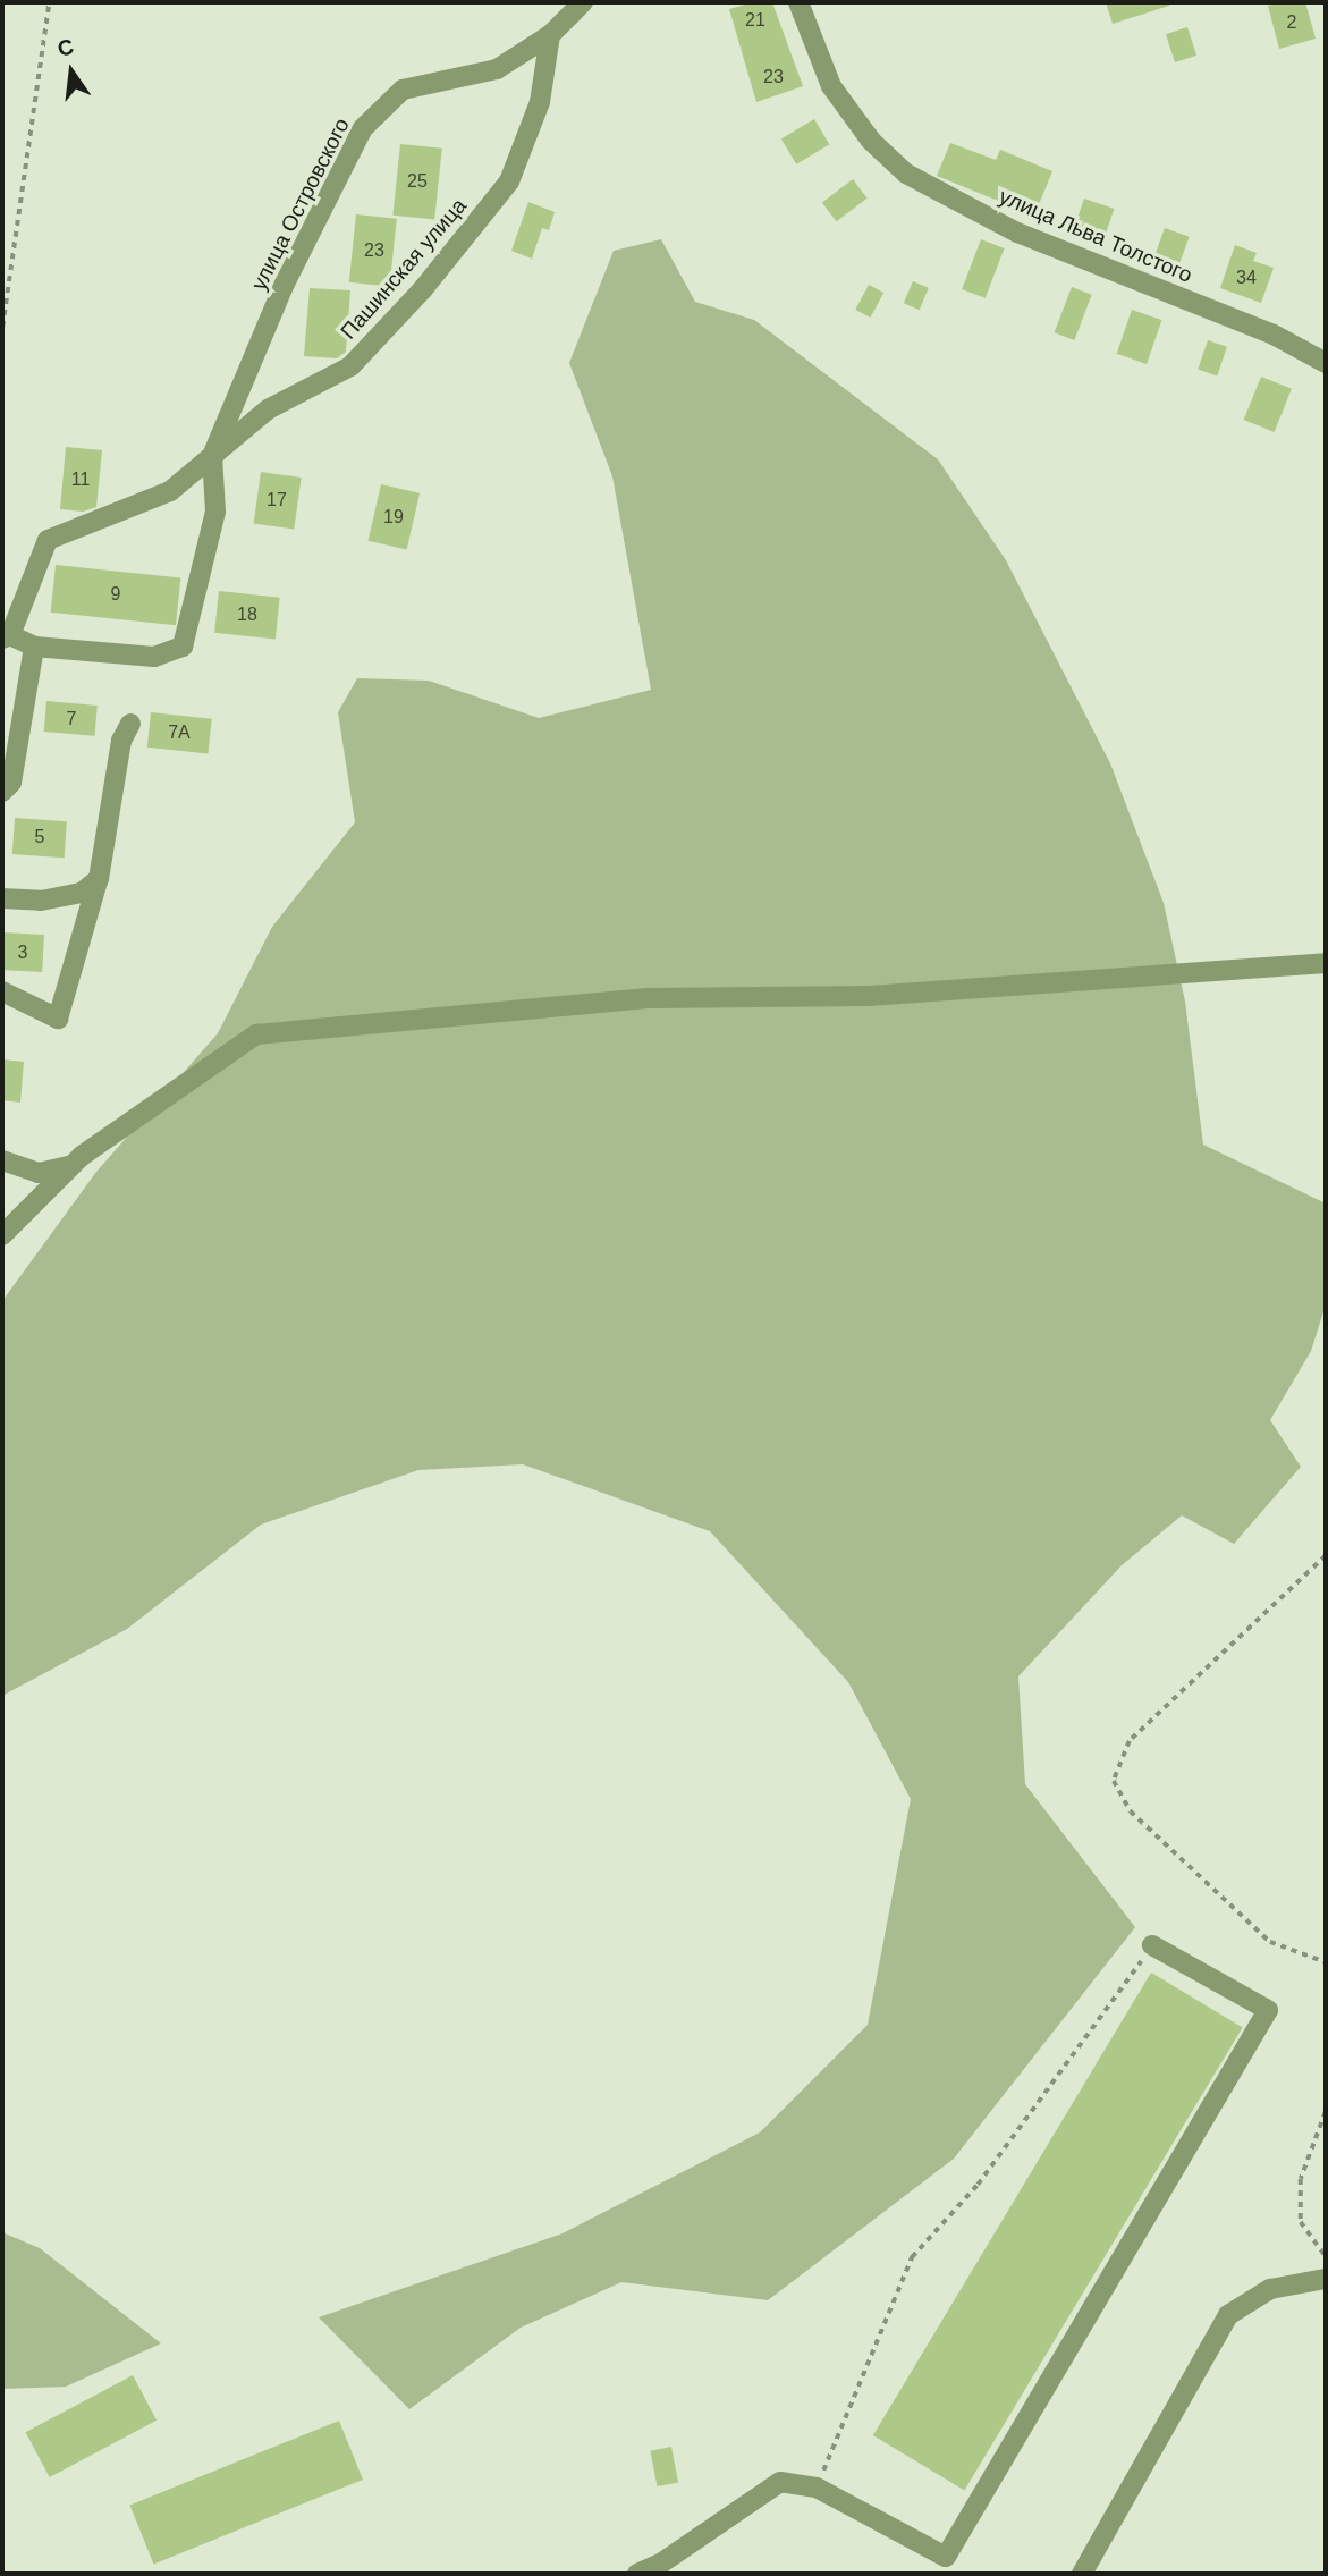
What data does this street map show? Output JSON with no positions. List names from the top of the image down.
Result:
{
  "streets": {
    "street": ["улица Островского", "улица Льва Толстого", "Пашинская улица"]
  },
  "crossings": [
    ["улица Островского", "Пашинская улица"]
  ],
  "house_numbers": [
    "21",
    "2",
    "23",
    "25",
    "23",
    "34",
    "11",
    "17",
    "19",
    "9",
    "18",
    "7",
    "7А",
    "5",
    "3"
  ],
  "north": "top"
}
